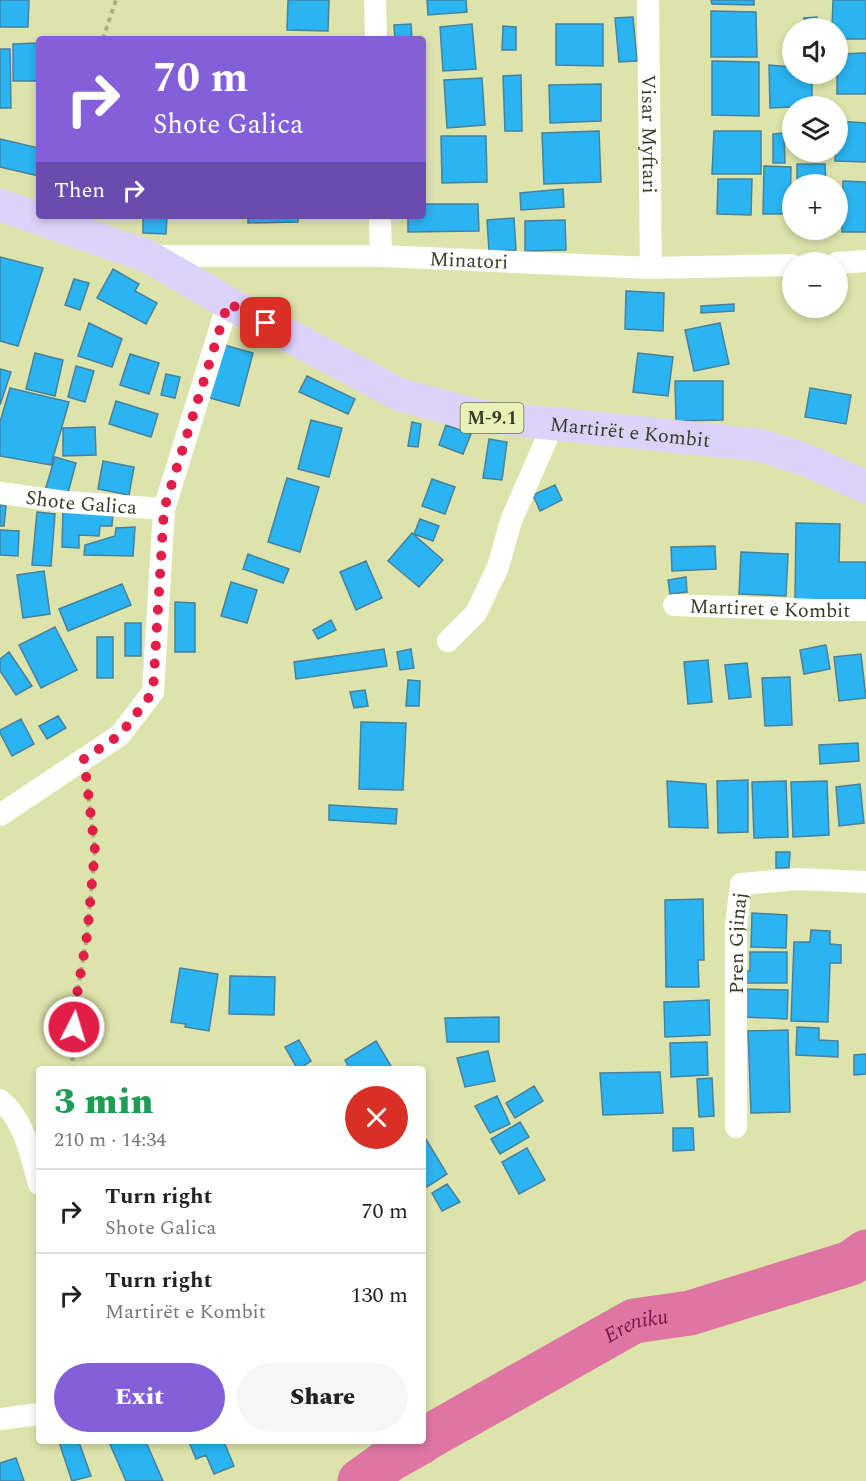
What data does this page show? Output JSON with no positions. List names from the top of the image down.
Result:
{
  "streets": {
    "main road": ["M-9.1", "Martirët e Kombit"],
    "street": [
      "Visar Myftari",
      "Minatori",
      "Shote Galica",
      "Martiret e Kombit",
      "Pren Gjinaj"
    ]
  },
  "crossings": [
    ["Visar Myftari", "Minatori"],
    ["Minatori", "Martirët e Kombit"],
    ["Martirët e Kombit", "Shote Galica"]
  ],
  "water": ["Ereniku"],
  "page": {
    "map_buttons": ["+", "−"],
    "turn": ["70 m", "Shote Galica"],
    "then": "Then",
    "heading": ["3 min", "210 m · 14:34"],
    "list": [
      {
        "name": "Turn right",
        "note": "Shote Galica",
        "value": "70 m"
      },
      {
        "name": "Turn right",
        "note": "Martirët e Kombit",
        "value": "130 m"
      }
    ],
    "buttons": ["Exit", "Share"]
  }
}
